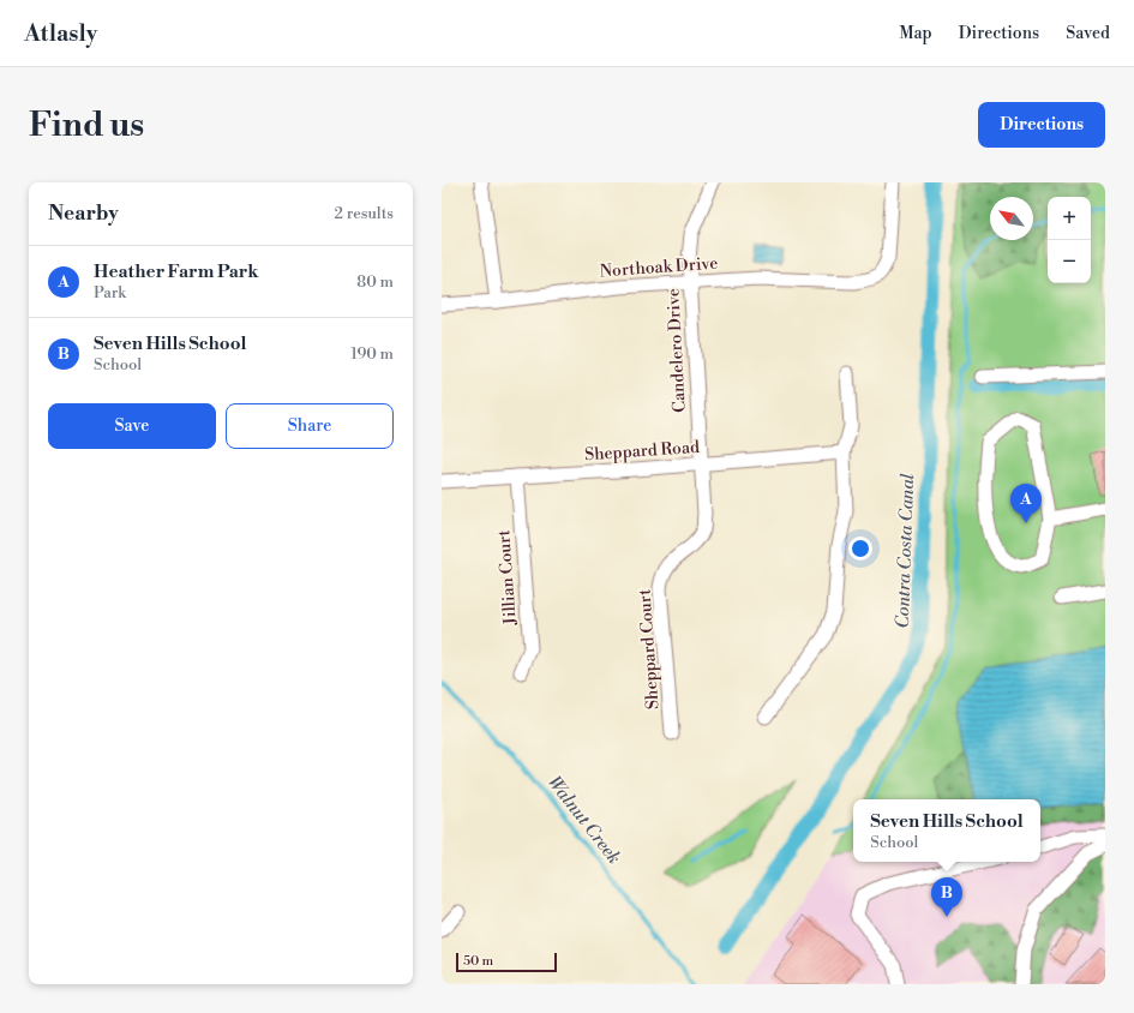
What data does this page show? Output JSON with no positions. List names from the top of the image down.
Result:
{
  "streets": {
    "street": [
      "Northoak Drive",
      "Candelero Drive",
      "Sheppard Road",
      "Jillian Court",
      "Sheppard Court"
    ]
  },
  "crossings": [
    ["Northoak Drive", "Candelero Drive"],
    ["Candelero Drive", "Sheppard Road"],
    ["Candelero Drive", "Sheppard Court"],
    ["Sheppard Road", "Jillian Court"],
    ["Sheppard Road", "Sheppard Court"]
  ],
  "water": ["Contra Costa Canal", "Walnut Creek"],
  "scale_bar": "50 m",
  "north": "top left",
  "page": {
    "header": "Atlasly",
    "nav": ["Map", "Directions", "Saved"],
    "buttons": [
      "Directions",
      ["Save", "Share"]
    ],
    "title": "Find us",
    "heading": ["Nearby", "2 results"],
    "map_buttons": ["+", "−"],
    "list": [
      {
        "mark": "A",
        "name": "Heather Farm Park",
        "note": "Park",
        "value": "80 m"
      },
      {
        "mark": "B",
        "name": "Seven Hills School",
        "note": "School",
        "value": "190 m"
      }
    ],
    "pins": ["A", "B"],
    "popup": ["Seven Hills School", "School"],
    "scale": "50 m"
  }
}
